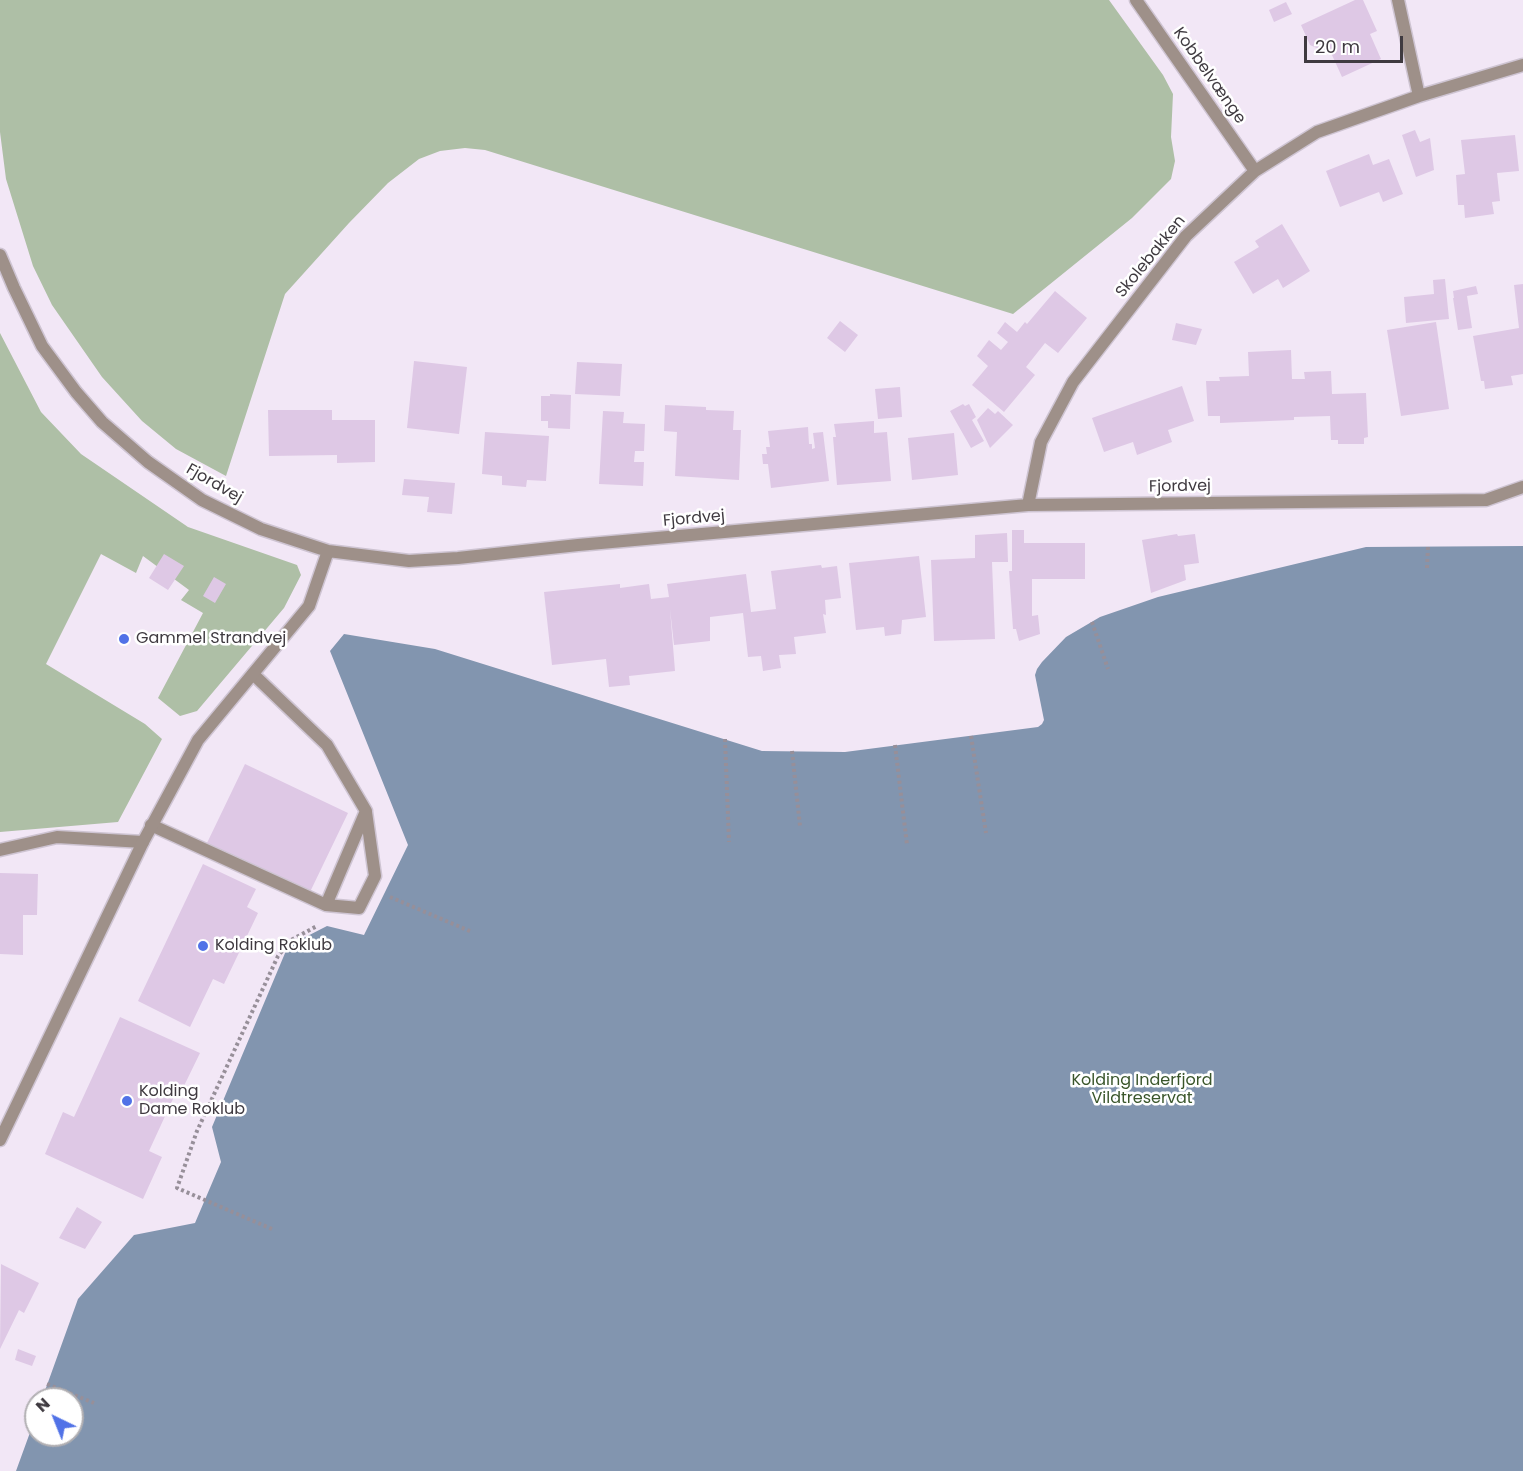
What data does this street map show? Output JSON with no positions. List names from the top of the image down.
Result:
{
  "streets": {
    "street": ["Kobbelvænge", "Skolebakken", "Fjordvej"]
  },
  "crossings": [
    ["Kobbelvænge", "Skolebakken"],
    ["Skolebakken", "Fjordvej"]
  ],
  "parks": ["Kolding Inderfjord Vildtreservat"],
  "places": ["Gammel Strandvej", "Kolding Roklub", "Kolding Dame Roklub"],
  "scale_bar": "20 m",
  "north": "top left"
}
